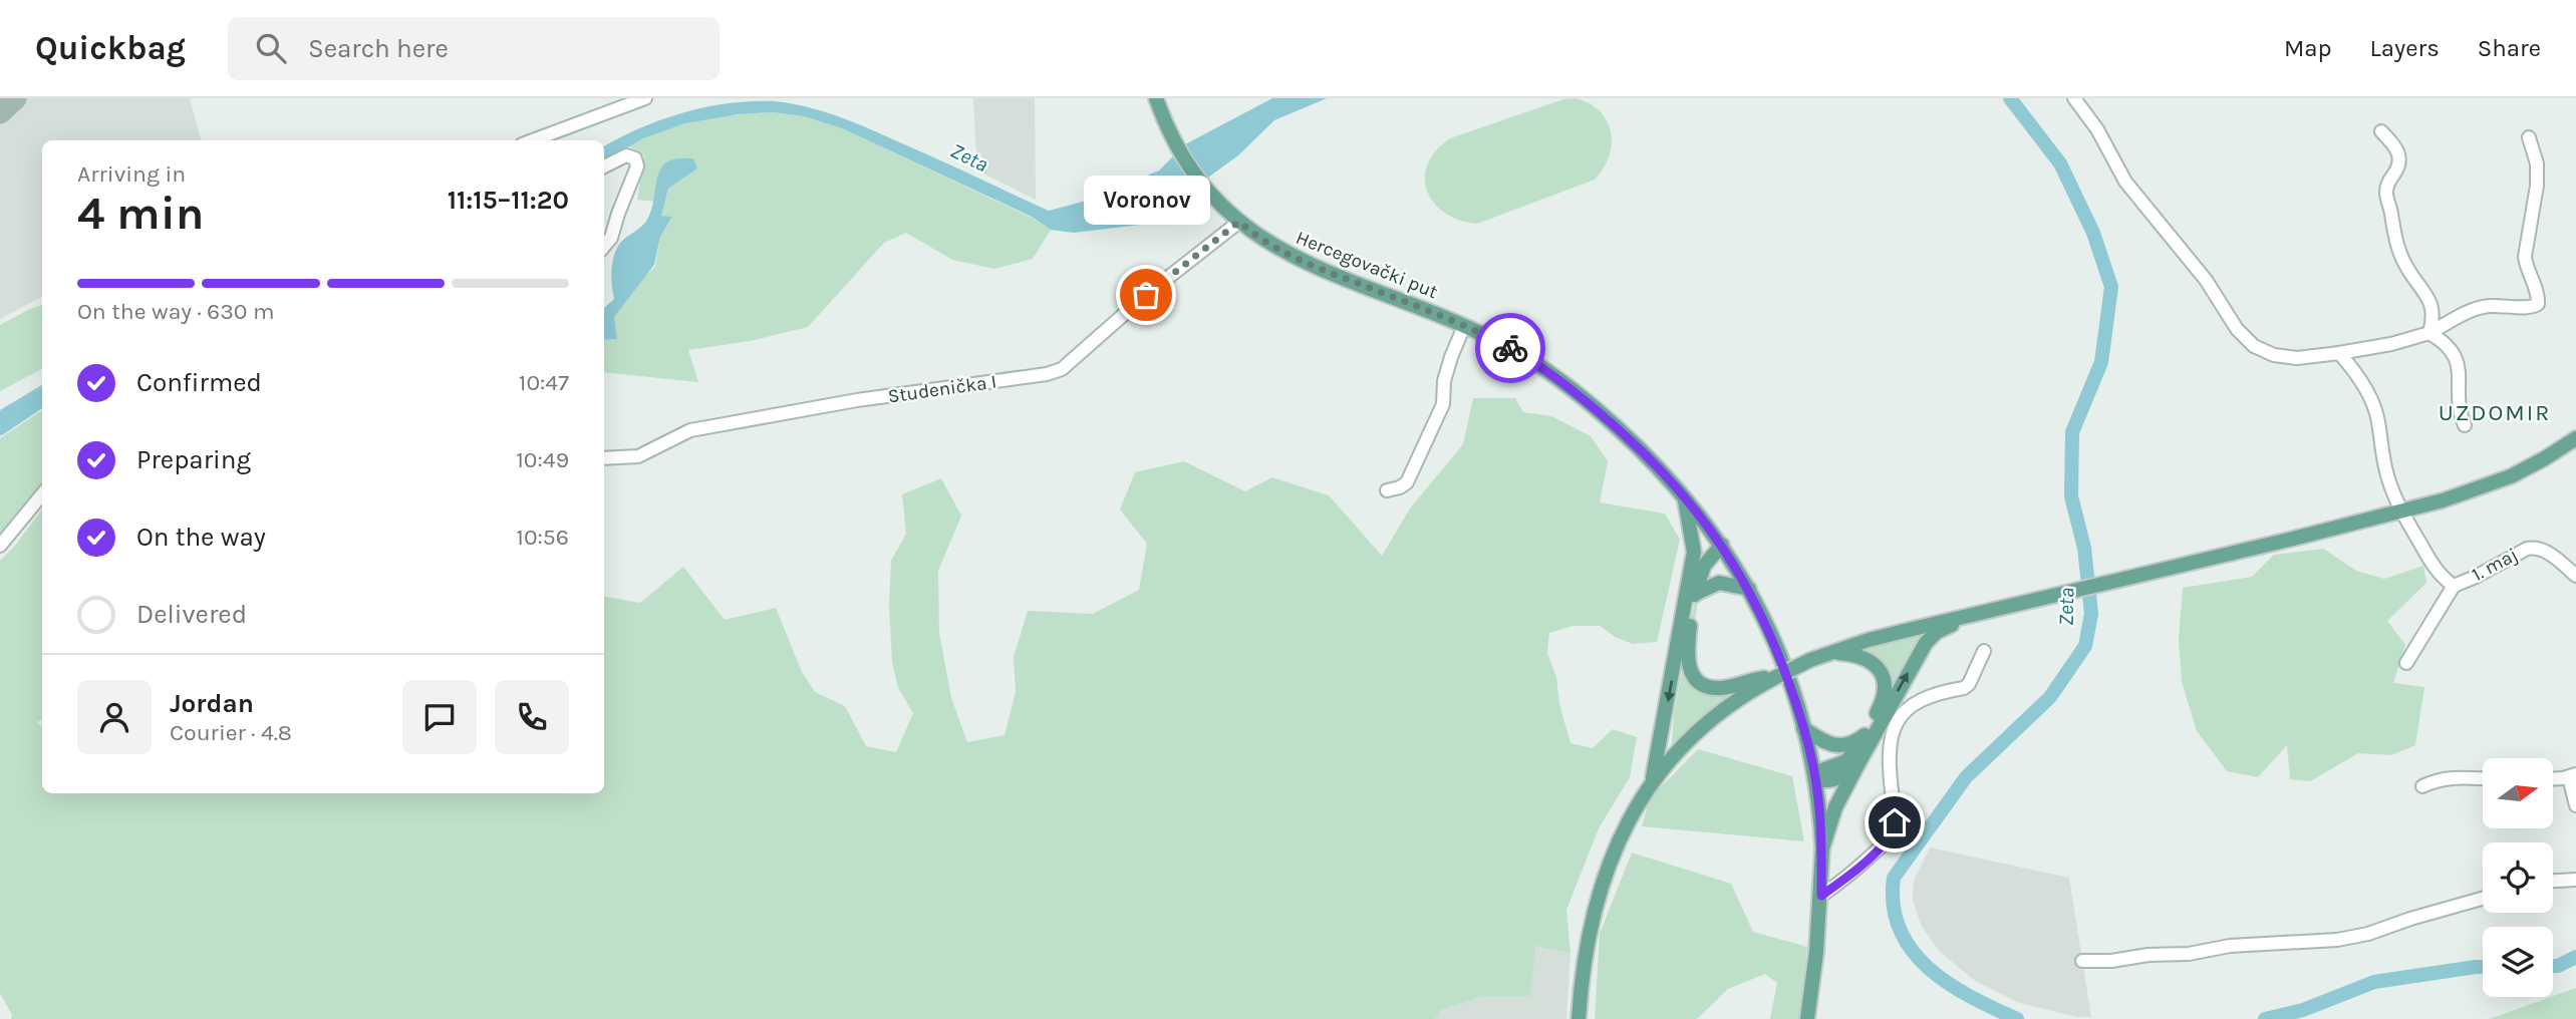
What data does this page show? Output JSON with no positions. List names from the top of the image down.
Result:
{
  "streets": {
    "main road": ["Hercegovački put"],
    "street": ["Studenička I", "1. maj"]
  },
  "crossings": [
    ["Hercegovački put", "Studenička I"]
  ],
  "districts": ["UZDOMIR"],
  "water": ["Zeta"],
  "places": ["Voronov"],
  "north": "right",
  "page": {
    "header": "Quickbag",
    "search": "Search here",
    "nav": ["Map", "Layers", "Share"],
    "heading": ["4 min", "Arriving in", "11:15–11:20"],
    "panel": ["Jordan", "Courier · 4.8"],
    "bubble": "Voronov",
    "bar": "On the way · 630 m",
    "list": [
      ["Confirmed", "10:47"],
      ["Preparing", "10:49"],
      ["On the way", "10:56"],
      "Delivered"
    ]
  }
}
